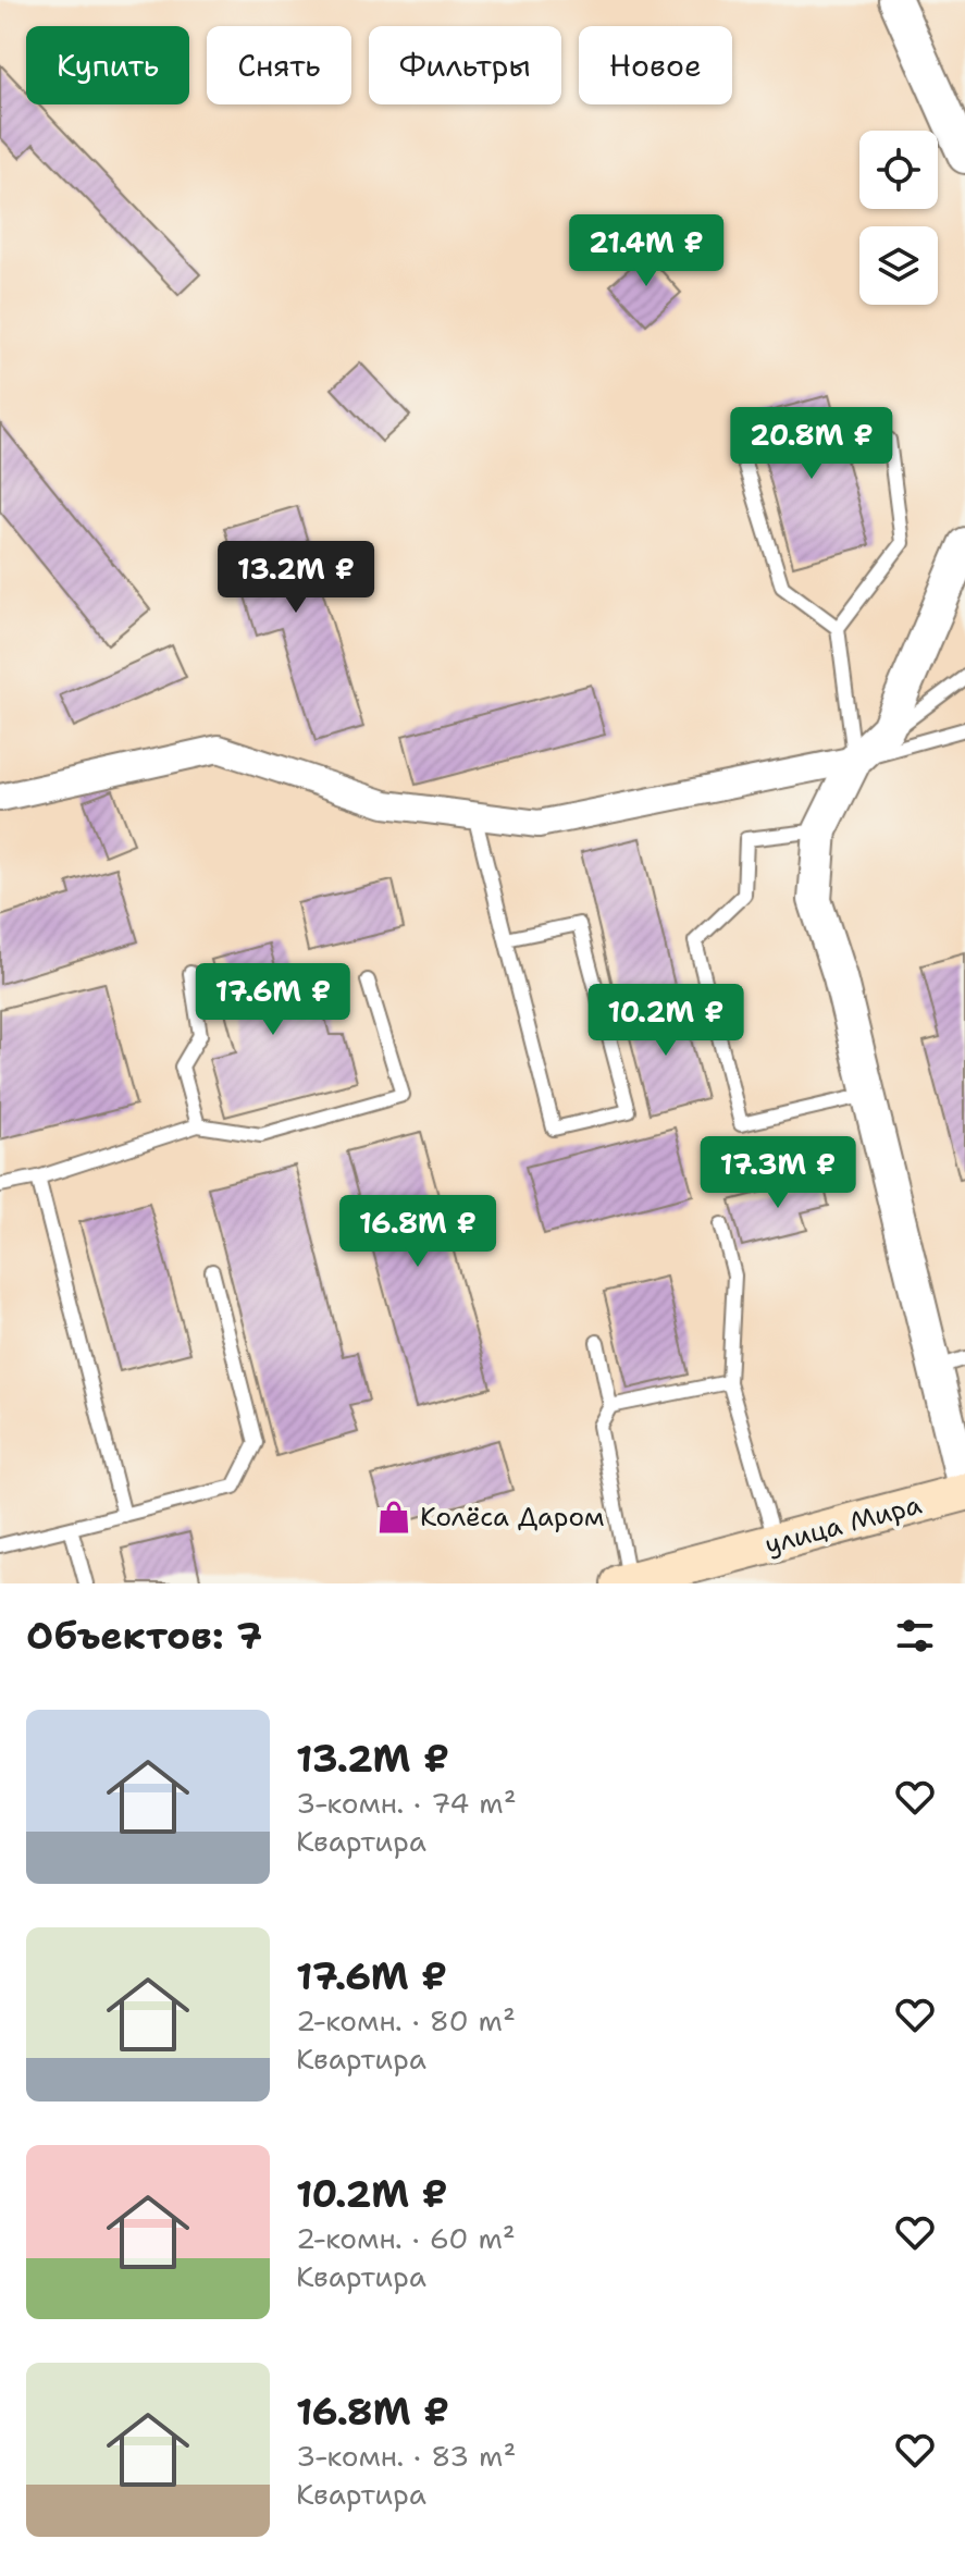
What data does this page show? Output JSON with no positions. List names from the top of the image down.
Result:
{
  "streets": {
    "main road": ["улица Мира"]
  },
  "places": {
    "shop": ["Колёса Даром"]
  },
  "page": {
    "chip": [
      "Купить",
      "Снять",
      "Фильтры",
      "Новое"
    ],
    "price": [
      "21.4M ₽",
      "20.8M ₽",
      "13.2M ₽",
      "17.6M ₽",
      "10.2M ₽",
      "17.3M ₽",
      "16.8M ₽"
    ],
    "heading": "Объектов: 7",
    "list": [
      {
        "name": "13.2M ₽",
        "note": "3-комн. · 74 m² · Квартира"
      },
      {
        "name": "17.6M ₽",
        "note": "2-комн. · 80 m² · Квартира"
      },
      {
        "name": "10.2M ₽",
        "note": "2-комн. · 60 m² · Квартира"
      },
      {
        "name": "16.8M ₽",
        "note": "3-комн. · 83 m² · Квартира"
      }
    ]
  }
}
